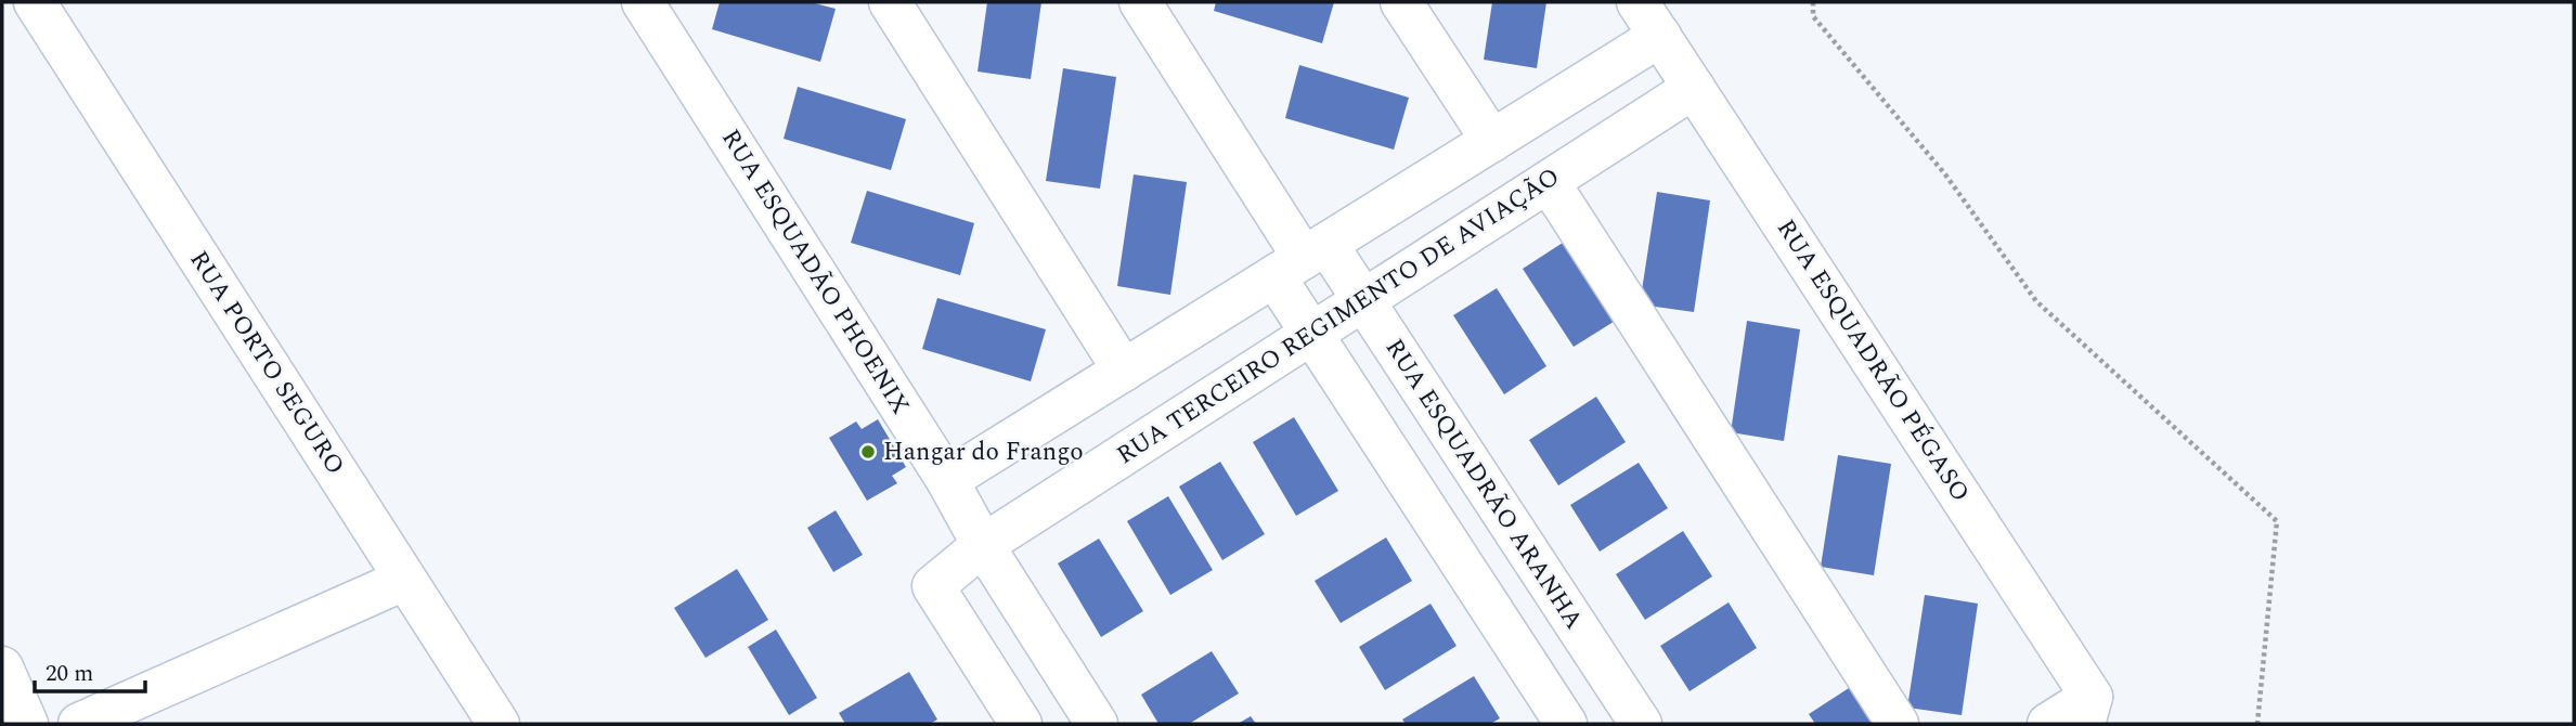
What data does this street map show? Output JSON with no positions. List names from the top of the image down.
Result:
{
  "streets": {
    "street": [
      "RUA ESQUADÃO PHOENIX",
      "RUA TERCEIRO REGIMENTO DE AVIAÇÃO",
      "RUA ESQUADRÃO PÉGASO",
      "RUA PORTO SEGURO",
      "RUA ESQUADRÃO ARANHA"
    ]
  },
  "crossings": [
    ["RUA ESQUADÃO PHOENIX", "RUA TERCEIRO REGIMENTO DE AVIAÇÃO"],
    ["RUA TERCEIRO REGIMENTO DE AVIAÇÃO", "RUA ESQUADRÃO PÉGASO"],
    ["RUA TERCEIRO REGIMENTO DE AVIAÇÃO", "RUA ESQUADRÃO ARANHA"]
  ],
  "places": ["Hangar do Frango"],
  "scale_bar": "20 m"
}
